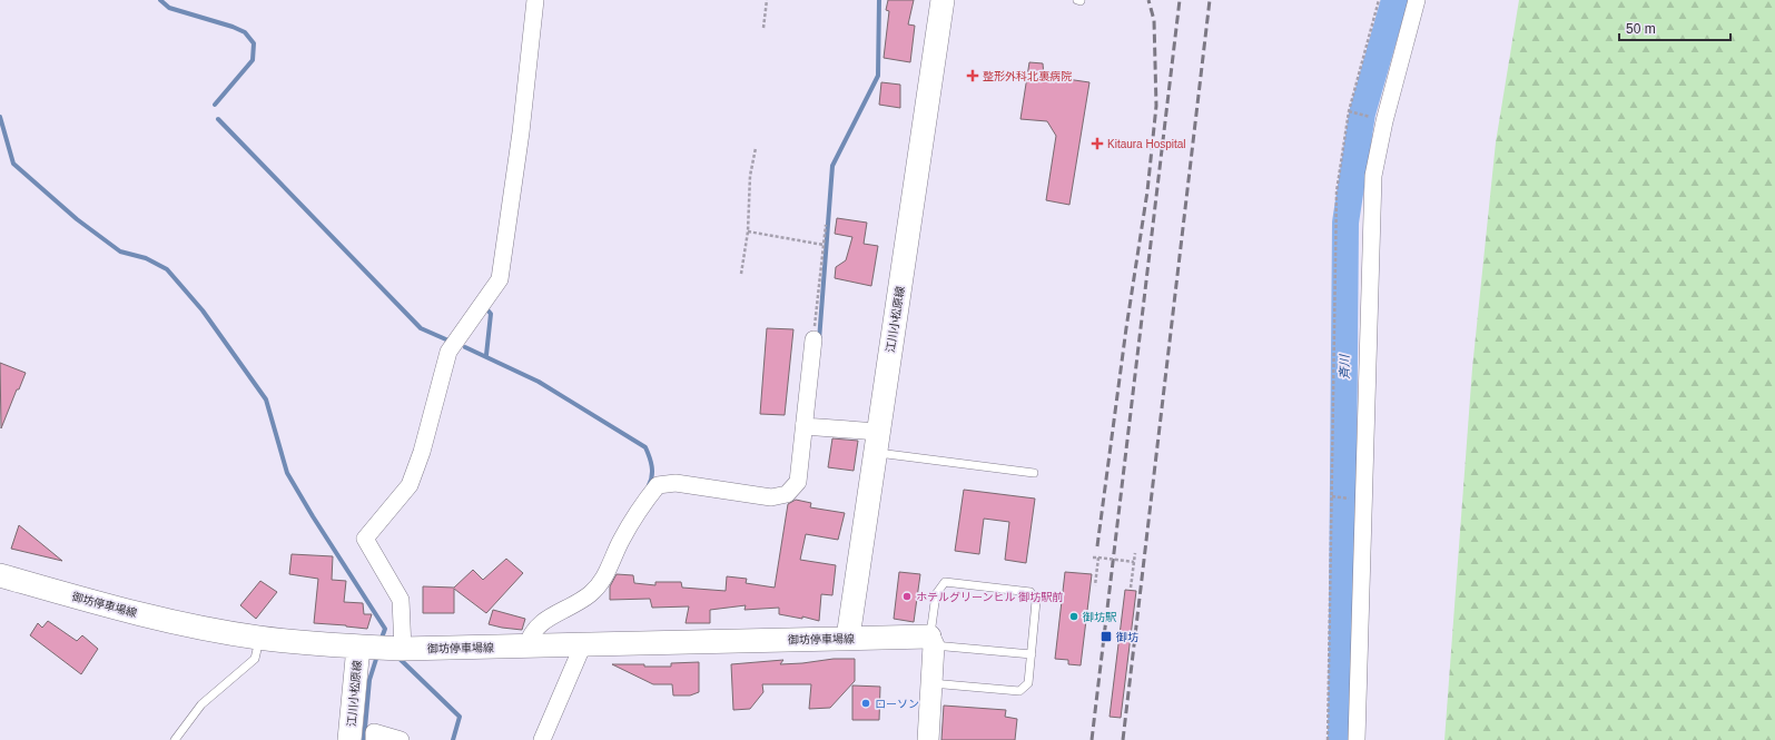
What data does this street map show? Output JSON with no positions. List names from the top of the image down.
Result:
{
  "streets": {
    "main road": ["江川小松原線", "御坊停車場線"]
  },
  "crossings": [
    ["江川小松原線", "御坊停車場線"]
  ],
  "water": ["斉川"],
  "places": {
    "health": ["整形外科北裏病院", "Kitaura Hospital"],
    "other": ["ホテルグリーンヒル 御坊駅前", "御坊駅", "ローソン"],
    "transit": ["御坊"]
  },
  "scale_bar": "50 m"
}
